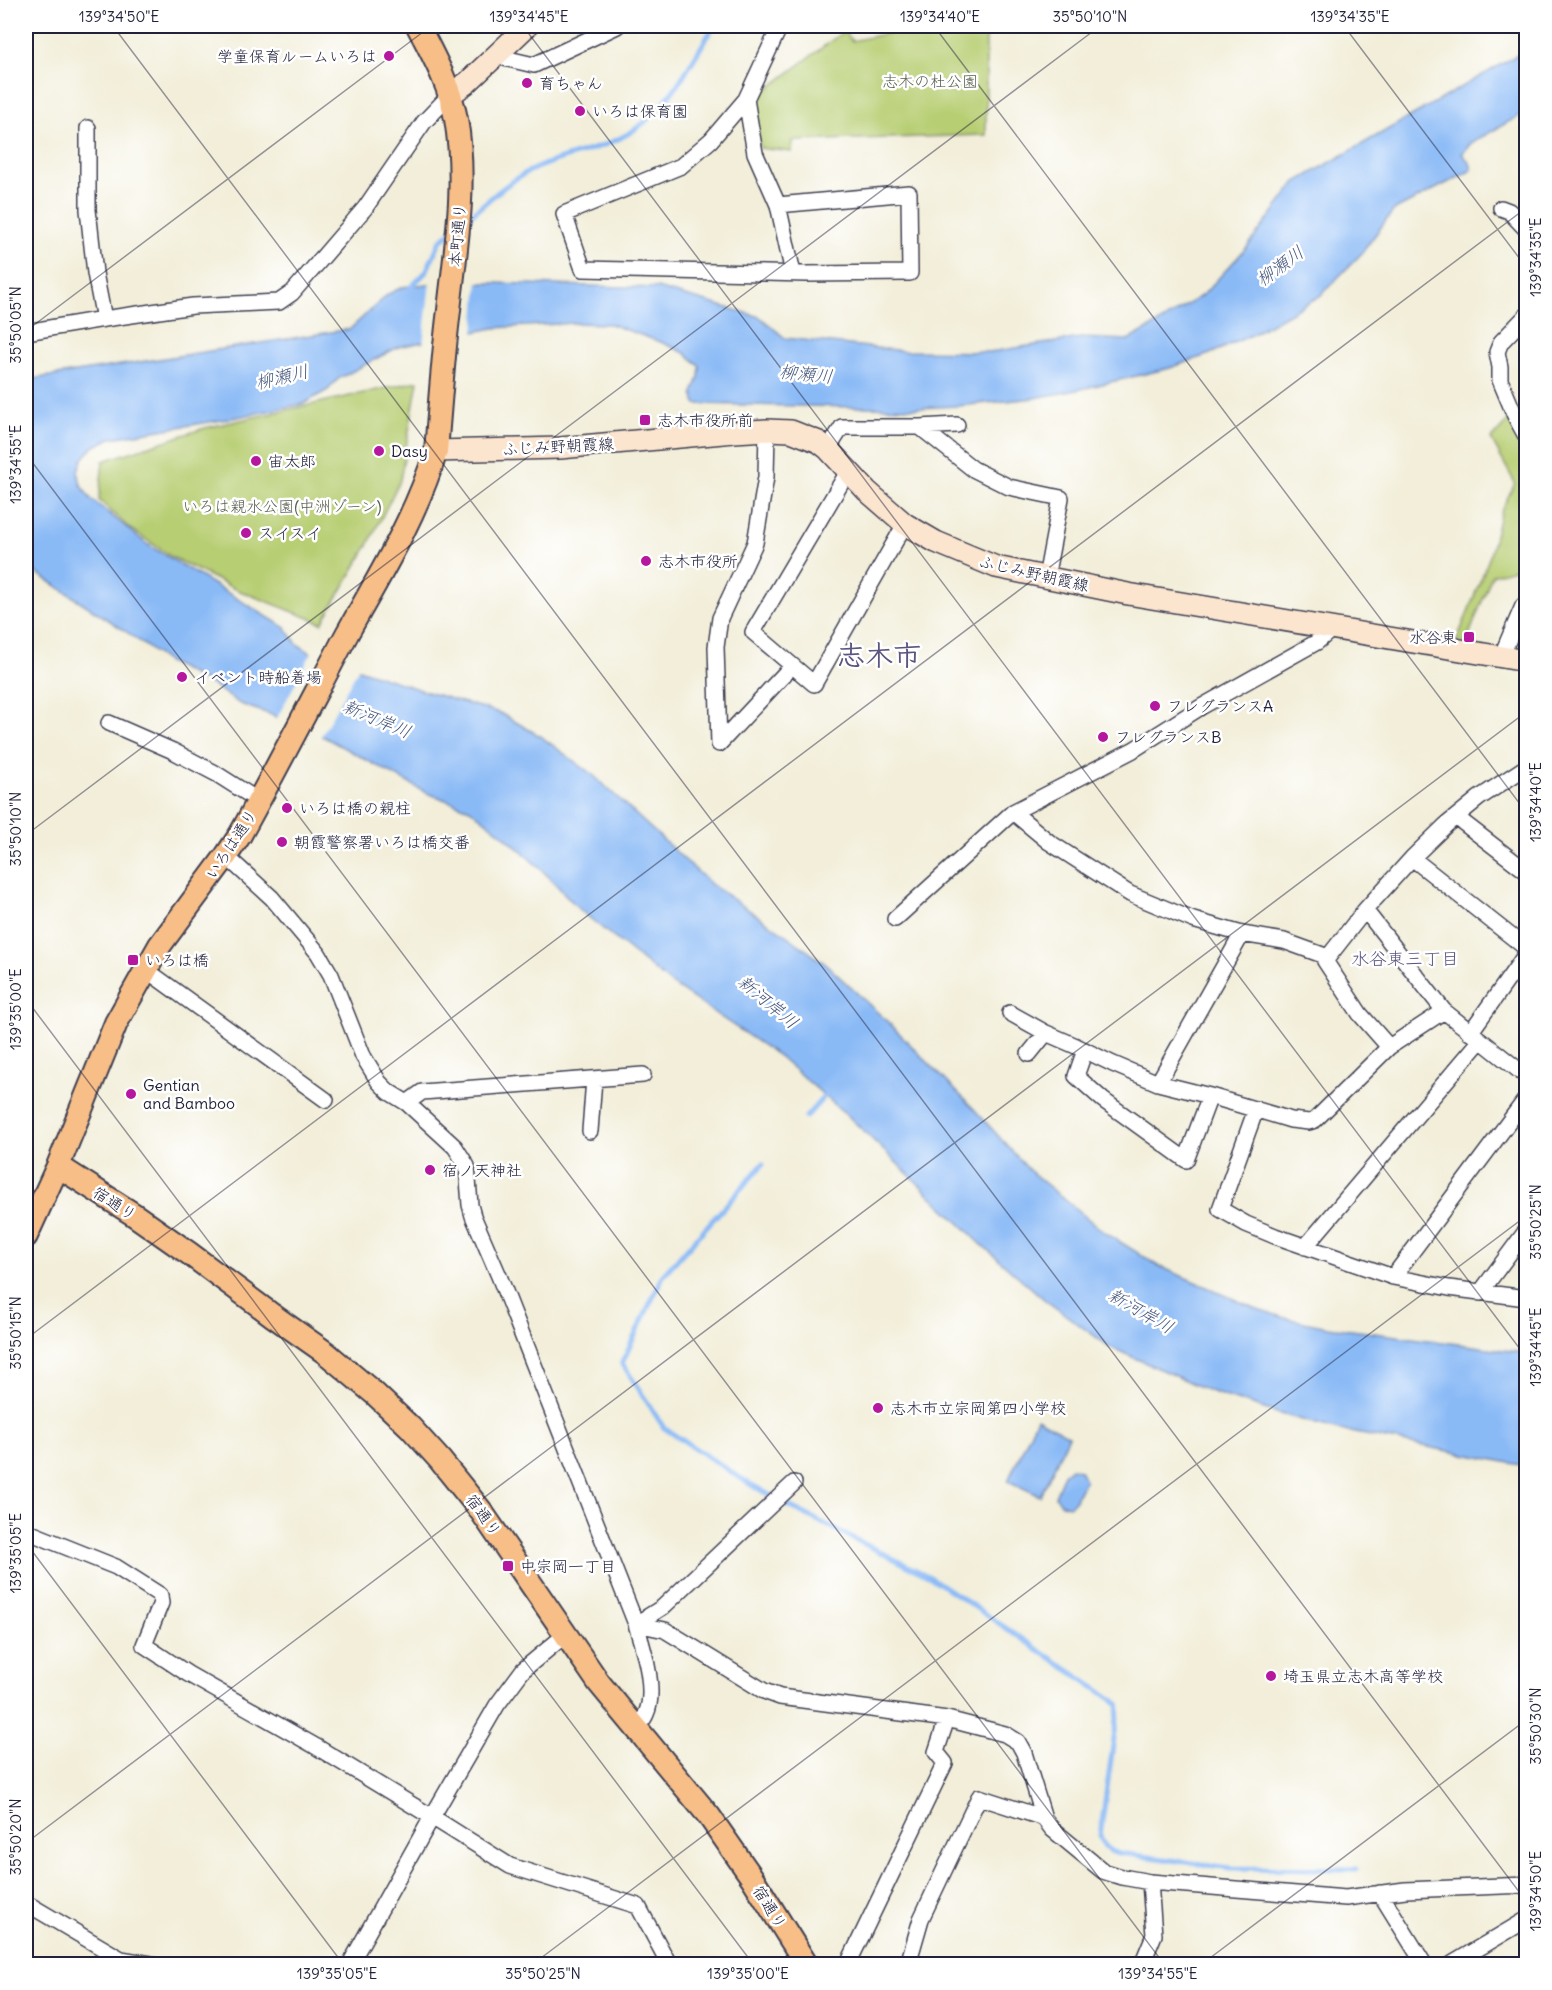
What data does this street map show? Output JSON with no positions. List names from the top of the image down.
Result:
{
  "streets": {
    "main road": [
      "本町通り",
      "ふじみ野朝霞線",
      "いろは通り",
      "宿通り"
    ]
  },
  "crossings": [
    ["本町通り", "ふじみ野朝霞線"],
    ["本町通り", "いろは通り"],
    ["ふじみ野朝霞線", "いろは通り"],
    ["いろは通り", "宿通り"]
  ],
  "districts": ["志木市", "水谷東三丁目"],
  "water": ["柳瀬川", "新河岸川"],
  "parks": ["志木の杜公園", "いろは親水公園(中洲ゾーン)"],
  "places": {
    "other": [
      "学童保育ルームいろは",
      "育ちゃん",
      "いろは保育園",
      "Dasy",
      "宙太郎",
      "スイスイ",
      "志木市役所",
      "イベント時船着場",
      "フレグランスA",
      "フレグランスB",
      "いろは橋の親柱",
      "朝霞警察署いろは橋交番",
      "Gentian and Bamboo",
      "宿ノ天神社",
      "志木市立宗岡第四小学校",
      "埼玉県立志木高等学校"
    ],
    "transit": [
      "志木市役所前",
      "水谷東",
      "いろは橋",
      "中宗岡一丁目"
    ]
  },
  "coordinates": [
    "139°34'50\"E",
    "139°34'45\"E",
    "139°34'40\"E",
    "35°50'10\"N",
    "139°34'35\"E",
    "35°50'05\"N",
    "139°34'55\"E",
    "139°35'00\"E",
    "35°50'25\"N",
    "35°50'15\"N",
    "139°35'05\"E",
    "35°50'30\"N",
    "35°50'20\"N"
  ]
}
